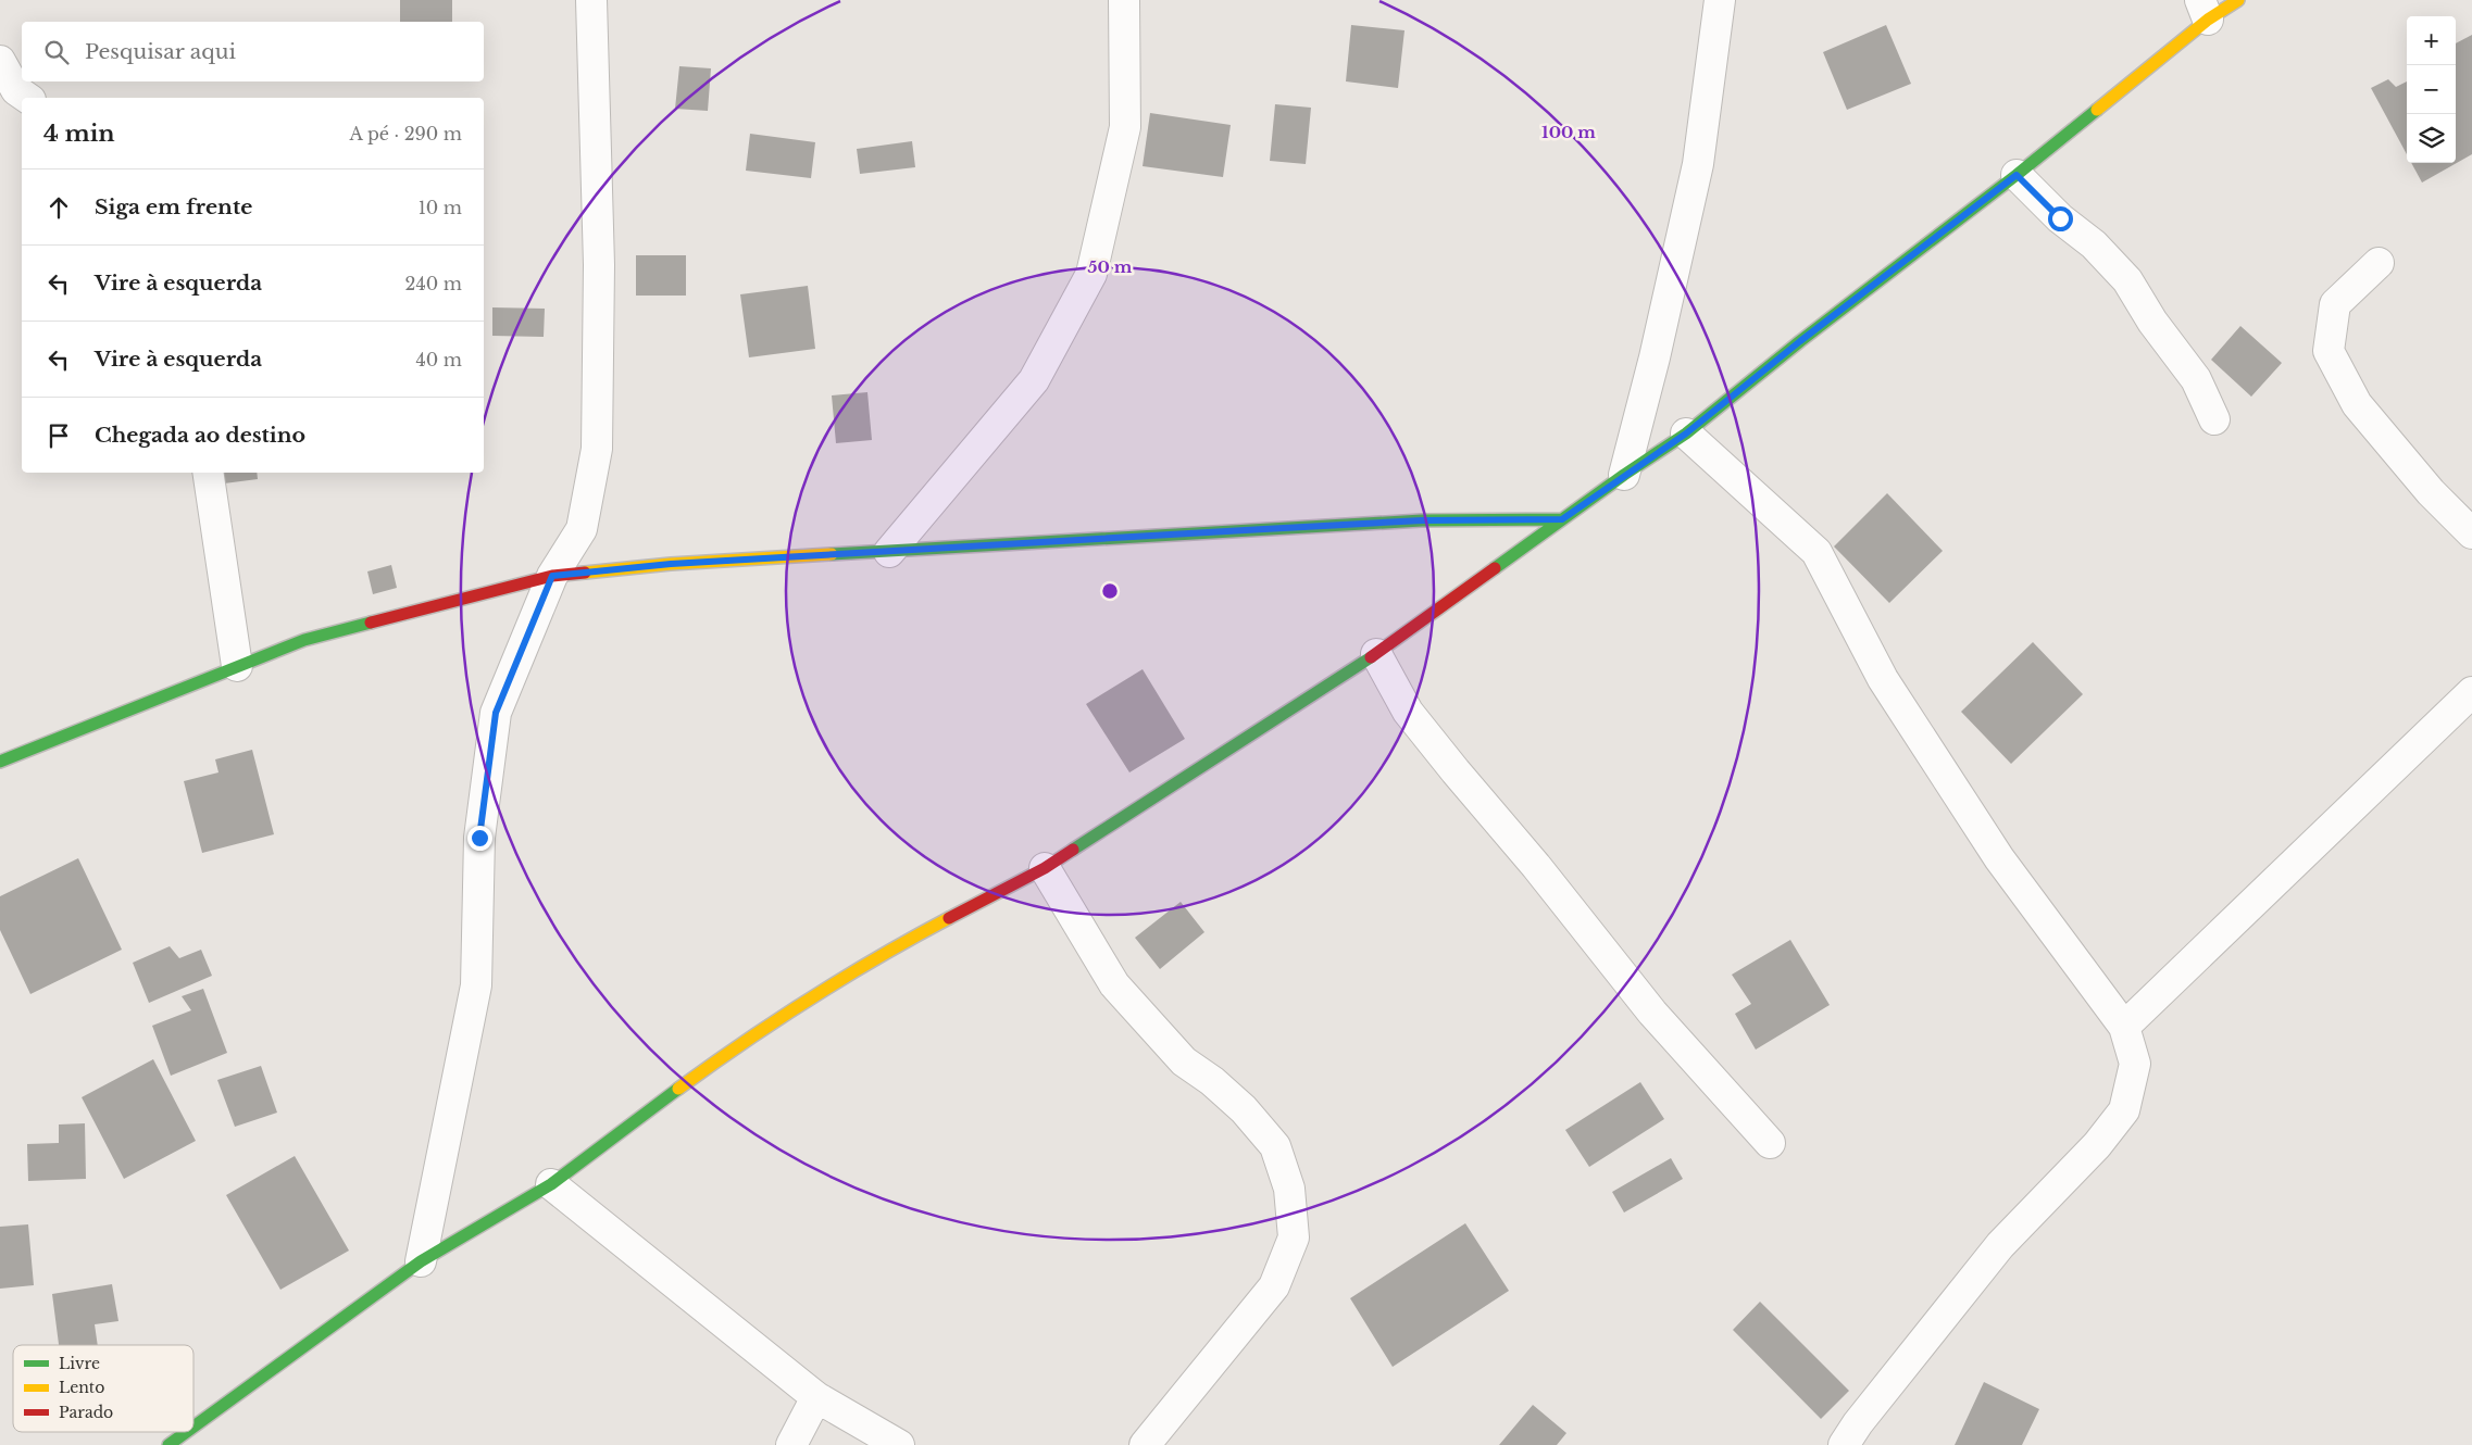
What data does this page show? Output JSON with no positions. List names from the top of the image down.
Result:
{
  "legend": ["Livre", "Lento", "Parado"],
  "page": {
    "map_buttons": ["+", "−"],
    "search": "Pesquisar aqui",
    "heading": ["4 min", "A pé · 290 m"],
    "list": [
      ["Siga em frente", "10 m"],
      ["Vire à esquerda", "240 m"],
      ["Vire à esquerda", "40 m"],
      "Chegada ao destino"
    ]
  },
  "rings": ["100 m", "50 m"]
}
